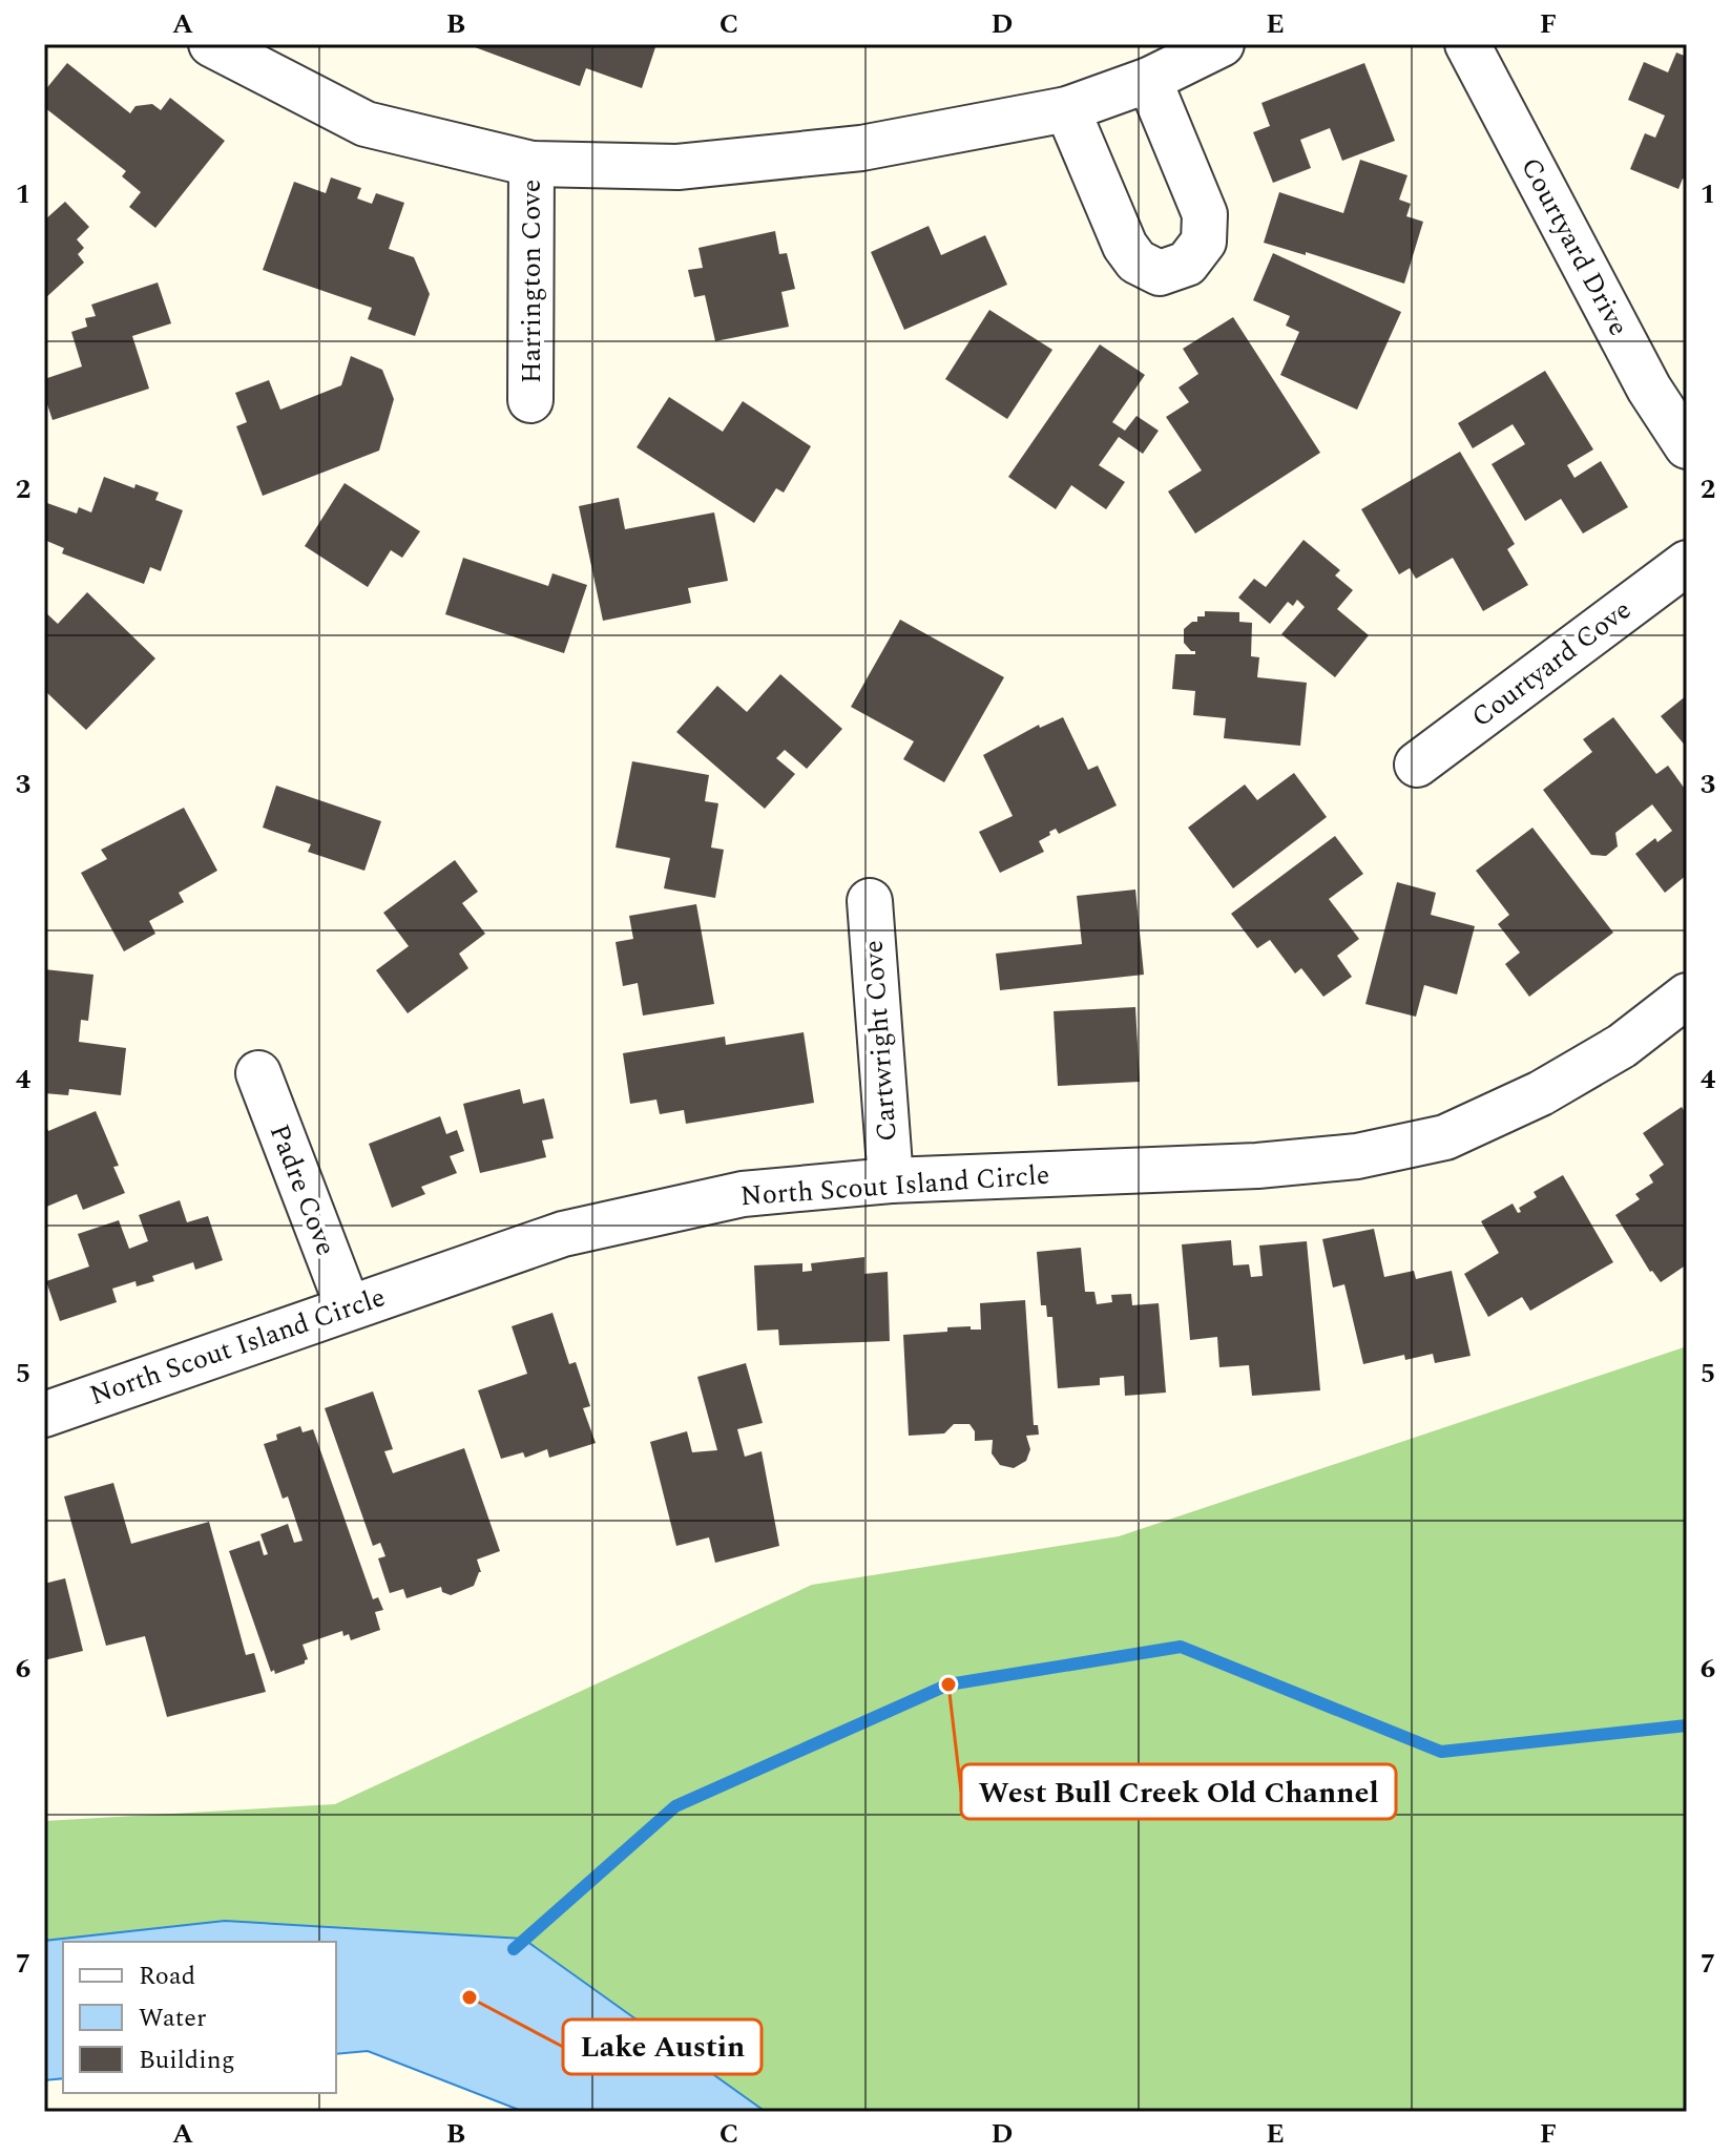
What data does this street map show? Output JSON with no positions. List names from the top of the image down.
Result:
{
  "streets": {
    "street": [
      "Courtyard Drive",
      "Harrington Cove",
      "Courtyard Cove",
      "Cartwright Cove",
      "North Scout Island Circle",
      "Padre Cove"
    ]
  },
  "crossings": [
    ["Cartwright Cove", "North Scout Island Circle"],
    ["North Scout Island Circle", "Padre Cove"]
  ],
  "places": ["West Bull Creek Old Channel", "Lake Austin"],
  "legend": ["Road", "Water", "Building"],
  "grid": {
    "columns": [
      "A",
      "B",
      "C",
      "D",
      "E",
      "F"
    ],
    "rows": [
      "1",
      "2",
      "3",
      "4",
      "5",
      "6",
      "7"
    ]
  }
}
